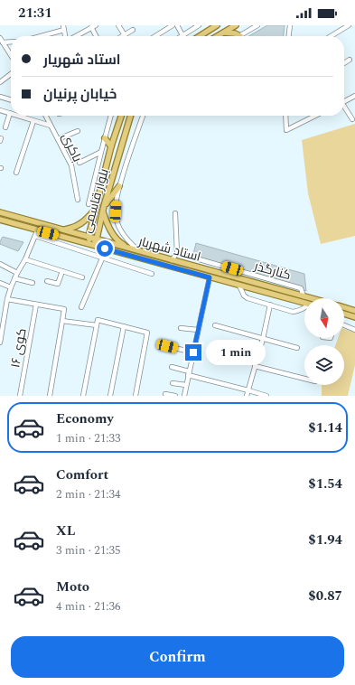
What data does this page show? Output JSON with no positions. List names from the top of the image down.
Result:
{
  "streets": {
    "main road": ["بلوار قاسمی", "استاد شهریار"],
    "street": ["باکری", "کنارگذر", "کوی ۱۶"]
  },
  "crossings": [
    ["بلوار قاسمی", "استاد شهریار"],
    ["استاد شهریار", "کنارگذر"]
  ],
  "north": "bottom",
  "page": {
    "status": "21:31",
    "banner": ["استاد شهریار", "خیابان پرنیان"],
    "bubble": "1 min",
    "list": [
      {
        "name": "Economy",
        "note": "1 min · 21:33",
        "value": "$1.14"
      },
      {
        "name": "Comfort",
        "note": "2 min · 21:34",
        "value": "$1.54"
      },
      {
        "name": "XL",
        "note": "3 min · 21:35",
        "value": "$1.94"
      },
      {
        "name": "Moto",
        "note": "4 min · 21:36",
        "value": "$0.87"
      }
    ],
    "buttons": "Confirm"
  }
}
